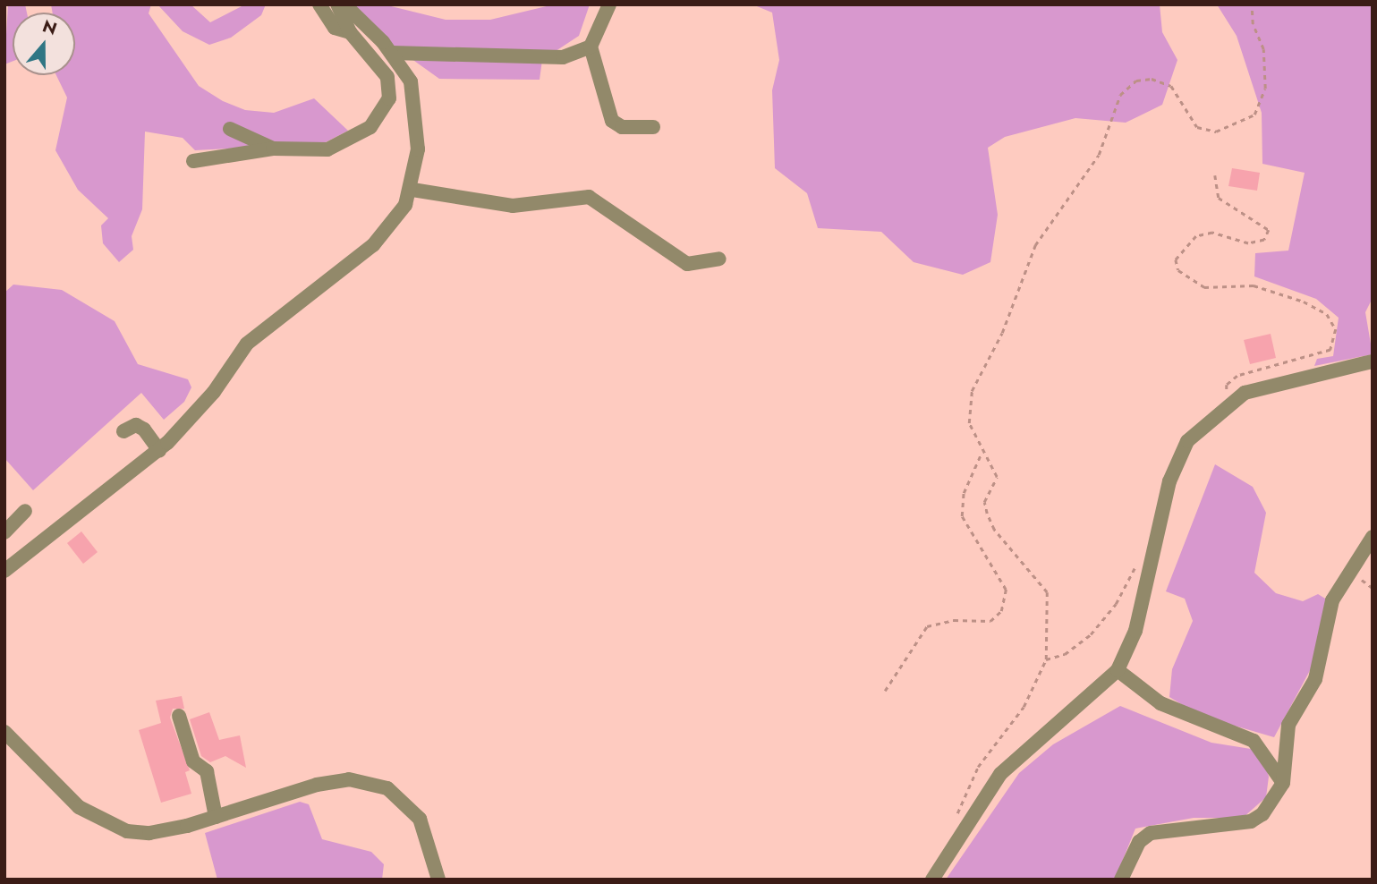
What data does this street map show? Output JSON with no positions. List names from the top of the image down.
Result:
{
  "north": "top"
}
